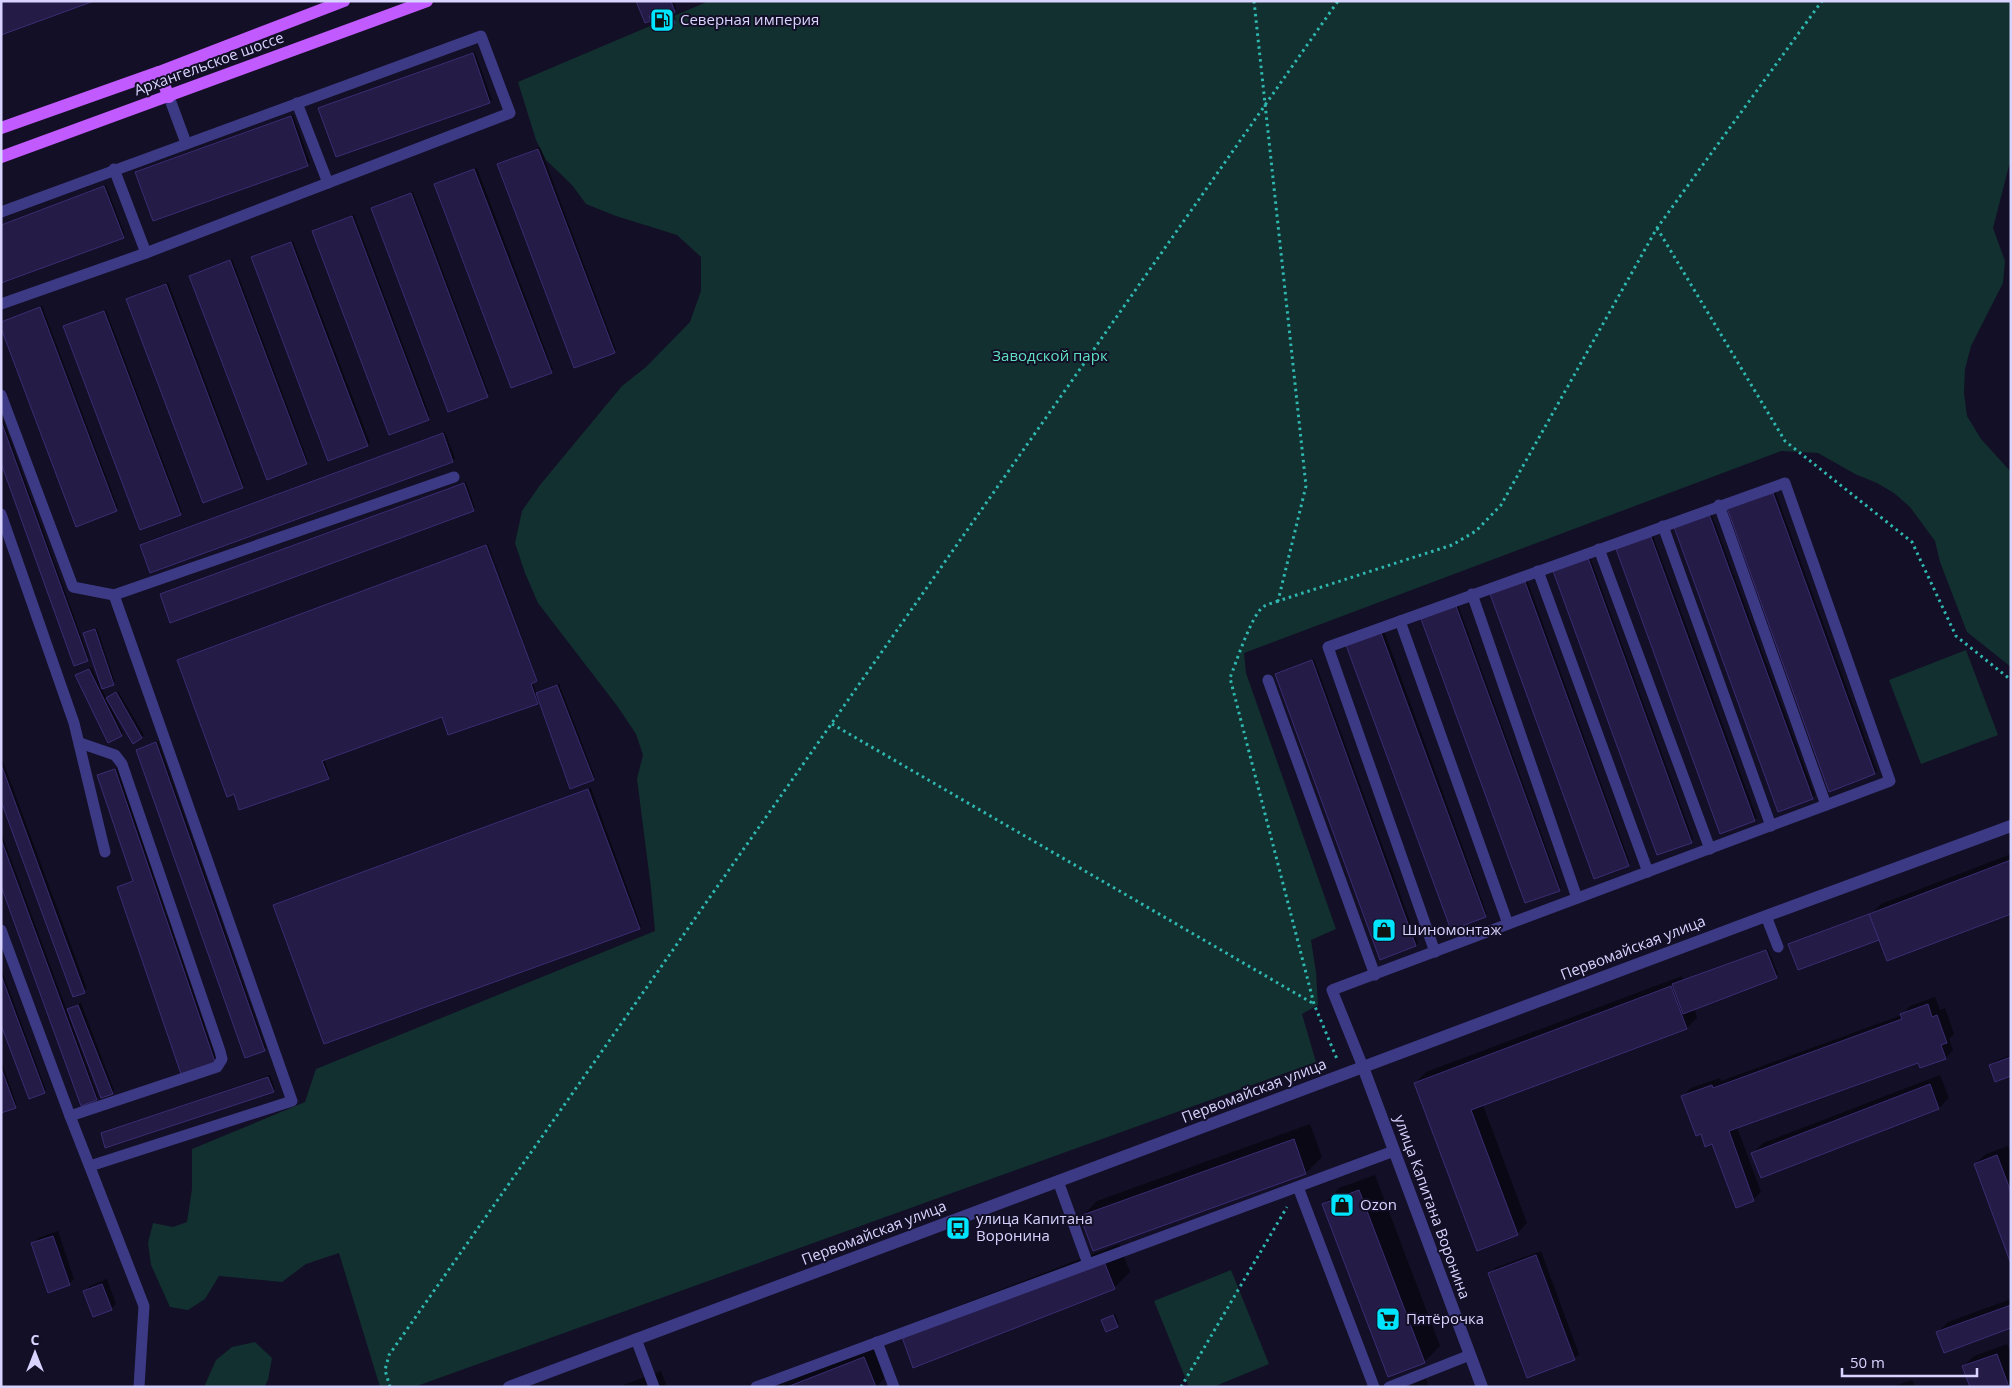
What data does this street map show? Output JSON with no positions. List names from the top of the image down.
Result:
{
  "streets": {
    "main road": ["Архангельское шоссе"],
    "street": ["Первомайская улица", "улица Капитана Воронина"]
  },
  "crossings": [
    ["Первомайская улица", "улица Капитана Воронина"]
  ],
  "parks": ["Заводской парк"],
  "places": {
    "fuel station": ["Северная империя"],
    "shop": ["Шиномонтаж", "Ozon"],
    "bus stop": ["улица Капитана Воронина"],
    "supermarket": ["Пятёрочка"]
  },
  "scale_bar": "50 m",
  "north": "top"
}
